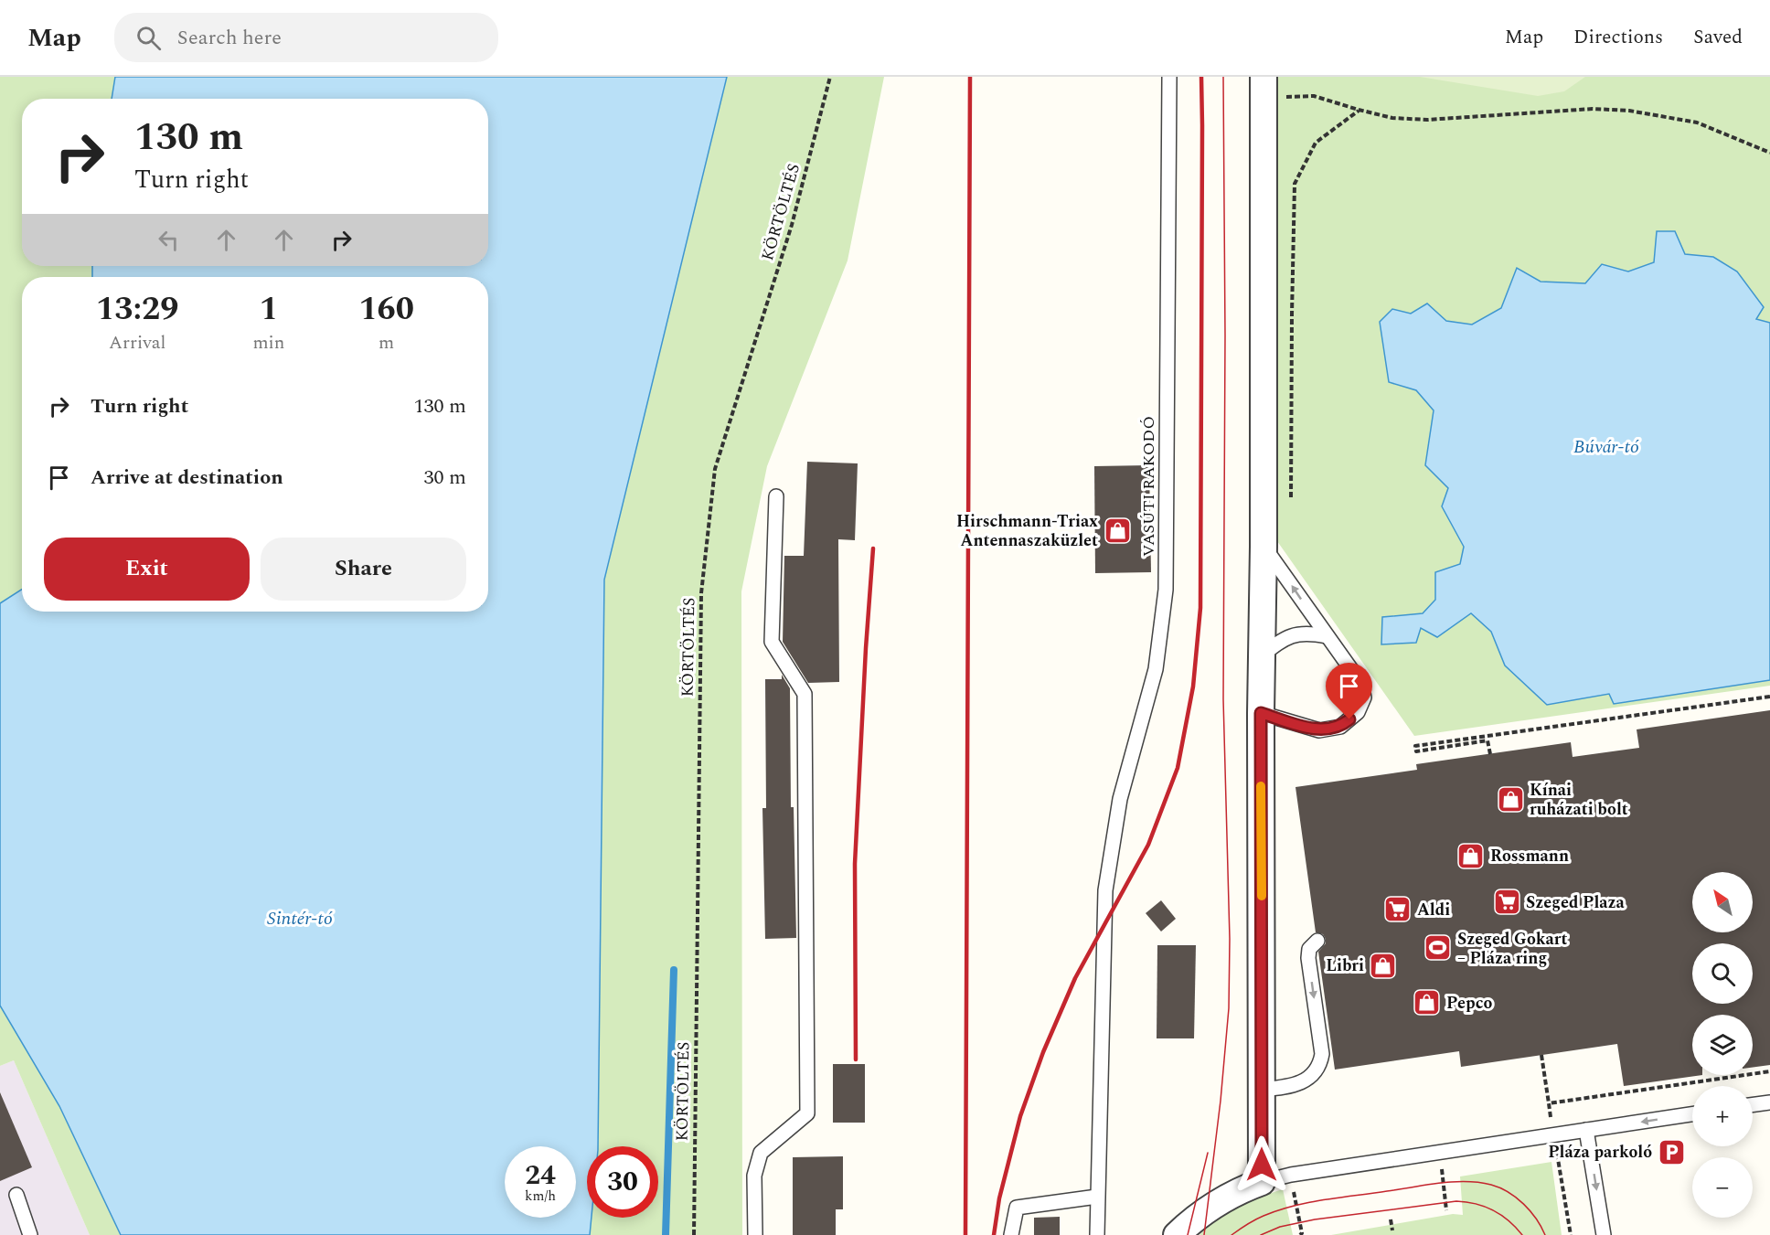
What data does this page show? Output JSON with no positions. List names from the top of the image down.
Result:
{
  "streets": {
    "lane": ["VASÚTI RAKODÓ"],
    "path": ["KÖRTÖLTÉS"]
  },
  "water": ["Búvár-tó", "Sintér-tó"],
  "places": {
    "shop": [
      "Hirschmann-Triax Antennaszaküzlet",
      "Kínai ruházati bolt",
      "Rossmann",
      "Libri",
      "Pepco"
    ],
    "supermarket": ["Szeged Plaza", "Aldi"],
    "sports": ["Szeged Gokart – Pláza ring"],
    "parking": ["Pláza parkoló"]
  },
  "north": "top left",
  "page": {
    "header": "Map",
    "search": "Search here",
    "nav": ["Map", "Directions", "Saved"],
    "turn": ["130 m", "Turn right"],
    "eta": [
      "13:29",
      "Arrival",
      "1",
      "min",
      "160",
      "m"
    ],
    "list": [
      {
        "name": "Turn right",
        "value": "130 m"
      },
      {
        "name": "Arrive at destination",
        "value": "30 m"
      }
    ],
    "buttons": ["Exit", "Share"],
    "map_buttons": ["+", "−"],
    "speed": "24 km/h",
    "limit": "30"
  }
}
